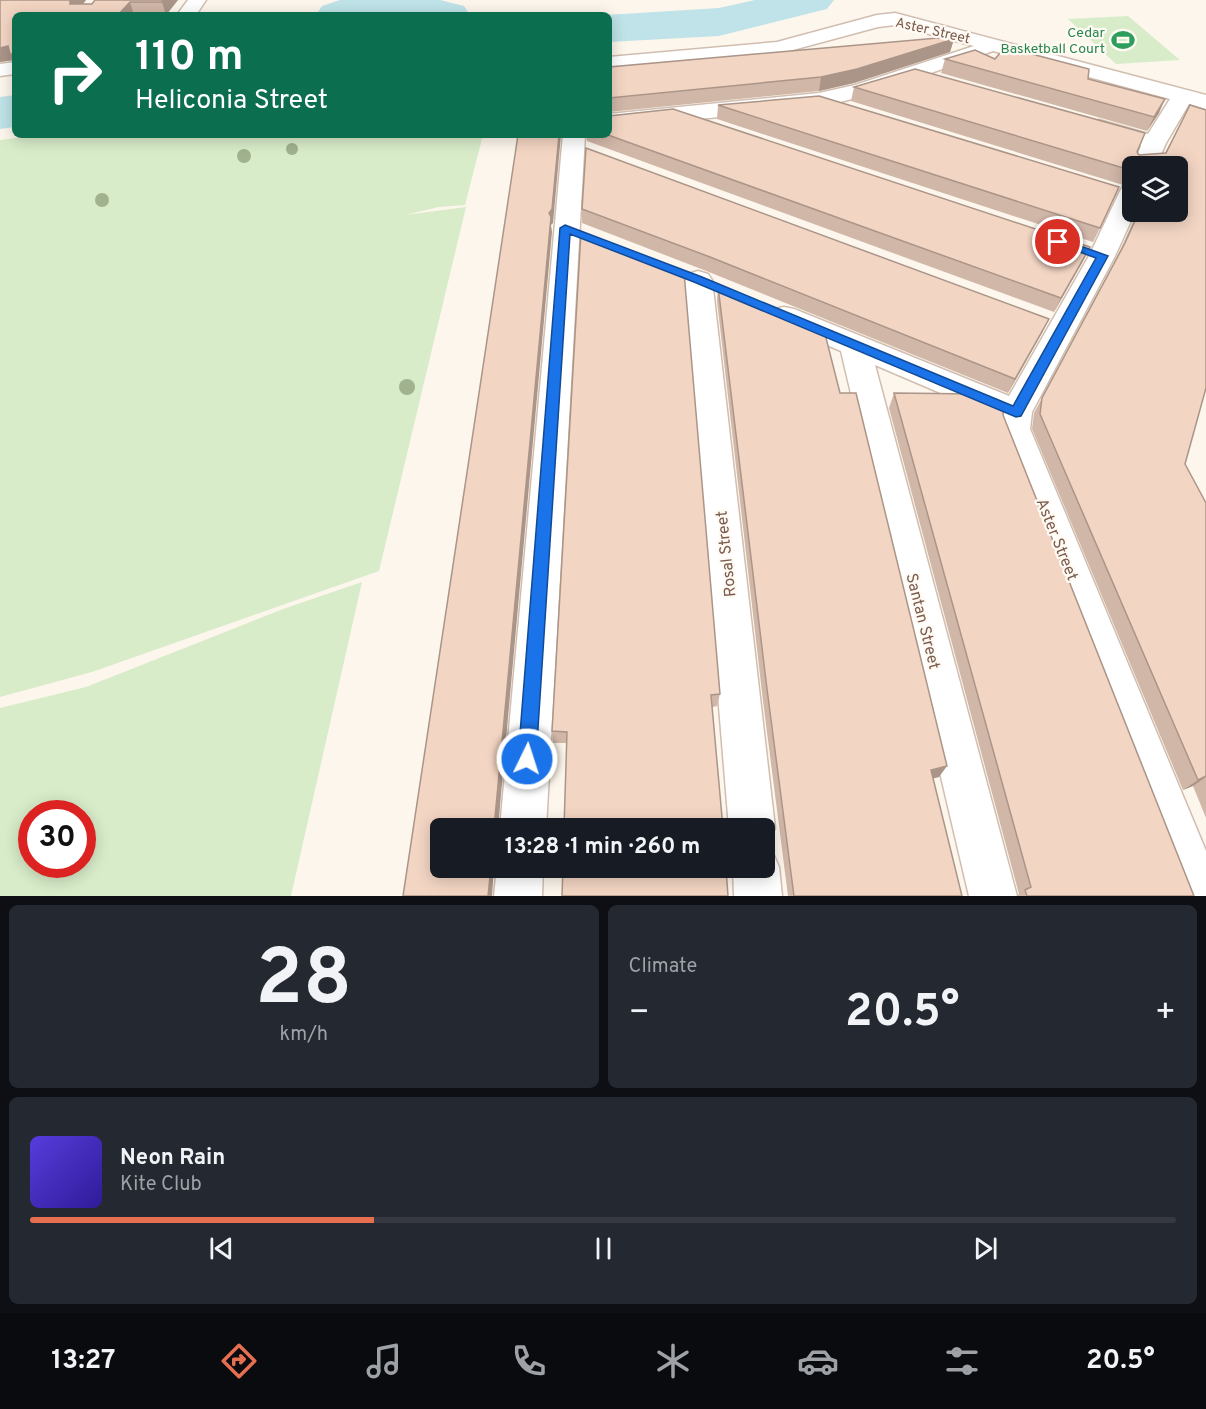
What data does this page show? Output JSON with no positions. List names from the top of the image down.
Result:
{
  "streets": {
    "street": ["Aster Street", "Rosal Street", "Santan Street"]
  },
  "places": {
    "sports": ["Cedar Basketball Court"]
  },
  "page": {
    "turn": ["110 m", "Heliconia Street"],
    "limit": "30",
    "trip": "13:28 · 1 min · 260 m",
    "tile": [
      ["28", "km/h"],
      "Climate"
    ],
    "heat": ["−", "20.5°", "+"],
    "song": ["Neon Rain", "Kite Club"],
    "tabs": ["13:27", "20.5°"]
  }
}
